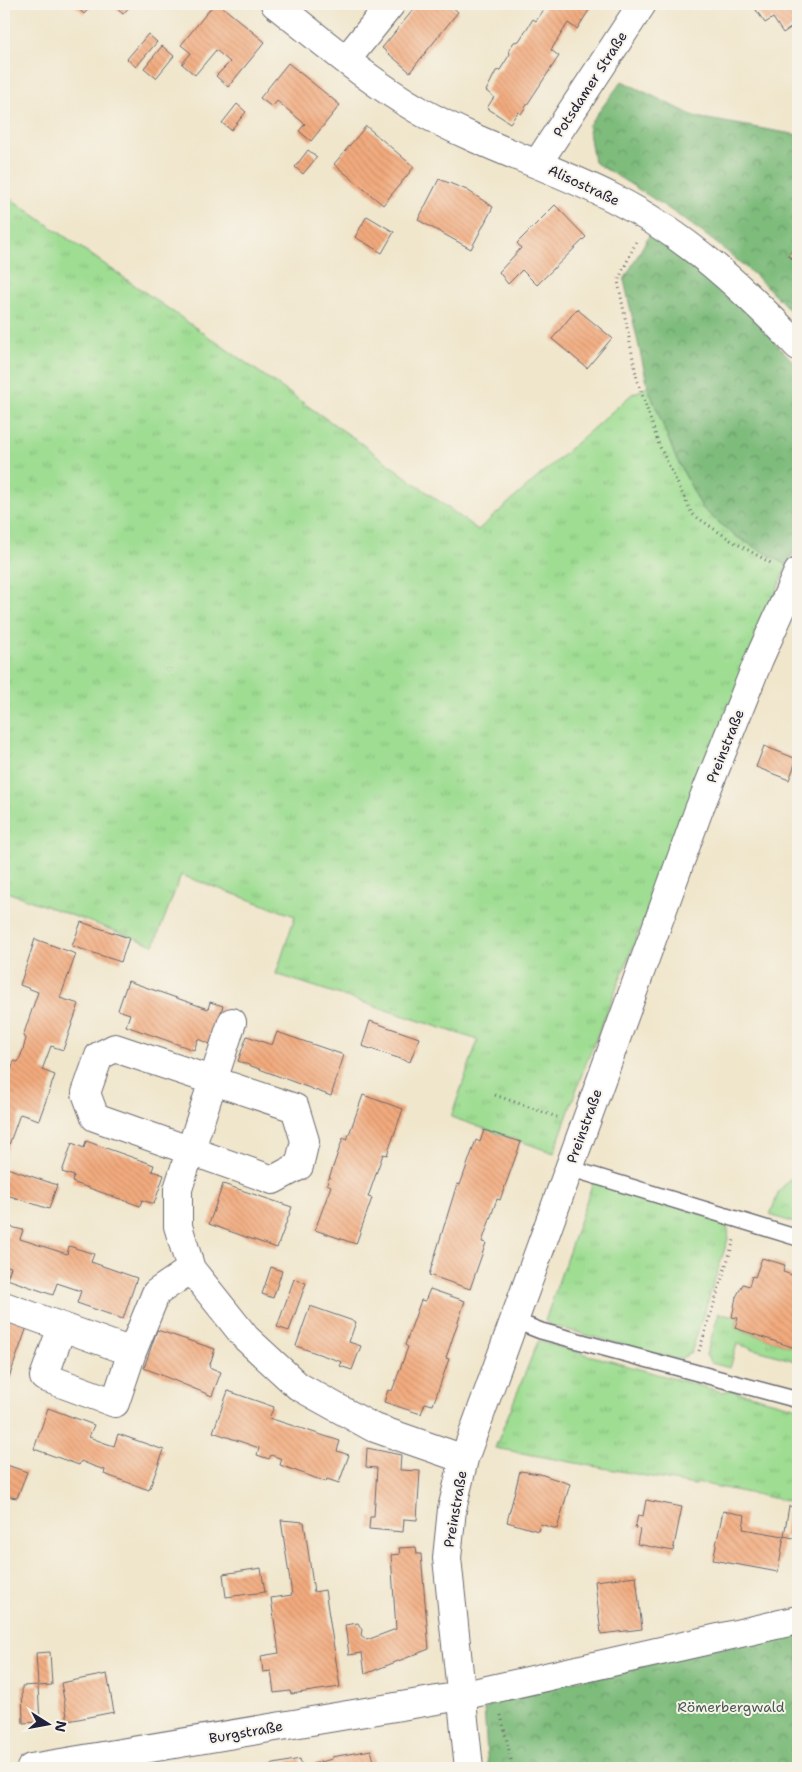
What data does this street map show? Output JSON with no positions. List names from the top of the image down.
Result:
{
  "streets": {
    "street": [
      "Potsdamer Straße",
      "Alisostraße",
      "Preinstraße",
      "Burgstraße"
    ]
  },
  "crossings": [
    ["Potsdamer Straße", "Alisostraße"],
    ["Preinstraße", "Burgstraße"]
  ],
  "parks": ["Römerbergwald"],
  "north": "right"
}
